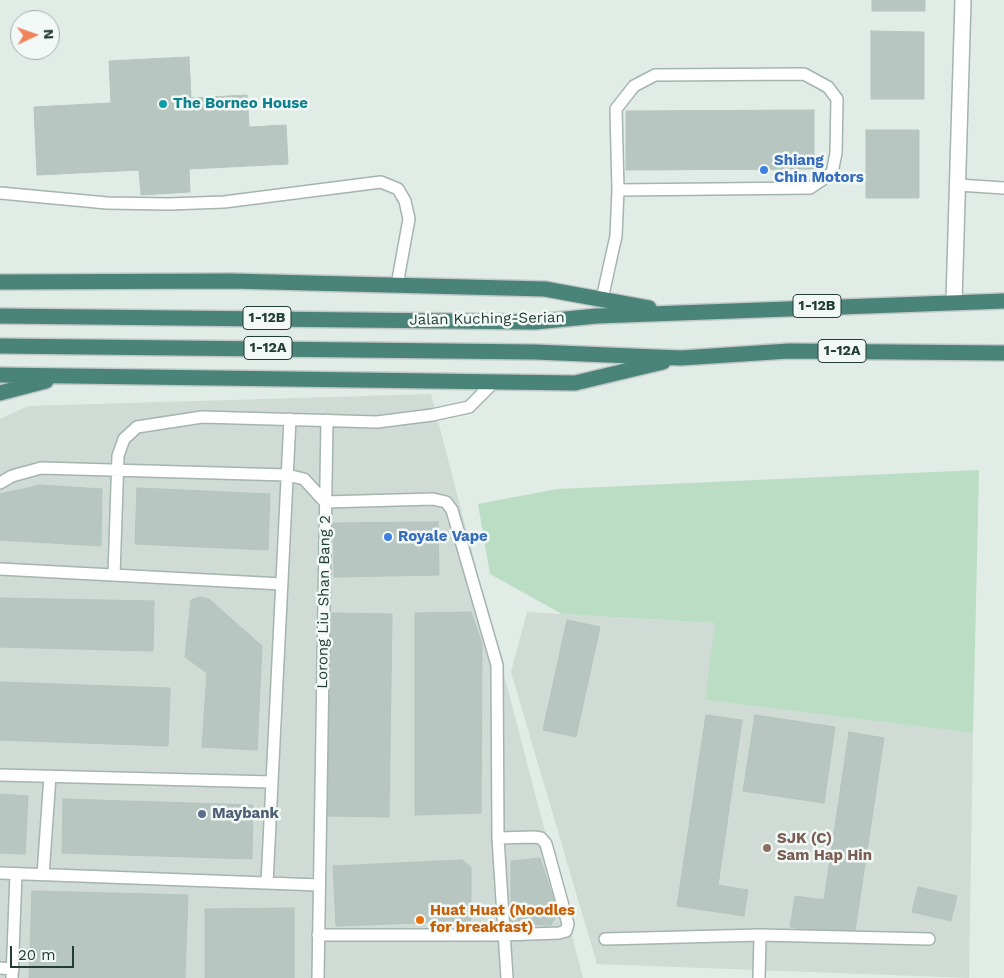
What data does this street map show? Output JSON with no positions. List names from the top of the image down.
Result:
{
  "streets": {
    "highway": ["1-12B", "Jalan Kuching-Serian", "1-12A"],
    "lane": ["Lorong Liu Shan Bang 2"]
  },
  "places": [
    "The Borneo House",
    "Shiang Chin Motors",
    "Royale Vape",
    "Maybank",
    "SJK (C) Sam Hap Hin",
    "Huat Huat (Noodles for breakfast)"
  ],
  "scale_bar": "20 m",
  "north": "right"
}
